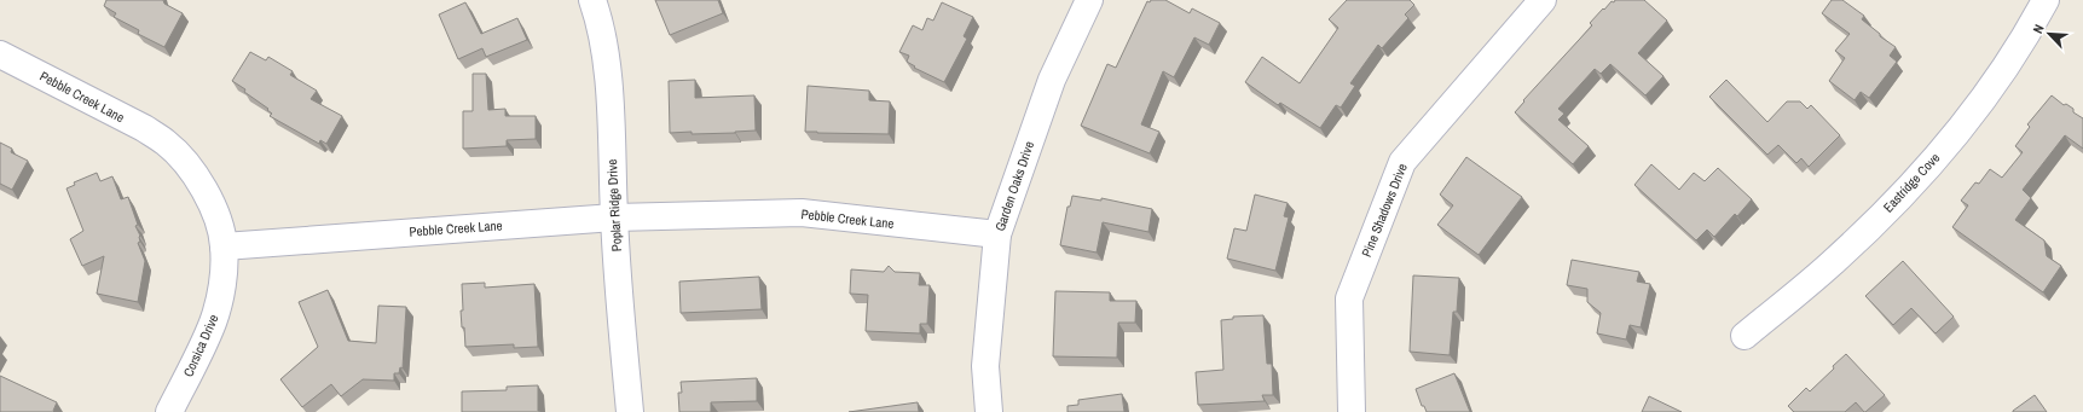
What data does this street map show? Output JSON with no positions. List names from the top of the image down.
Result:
{
  "streets": {
    "street": [
      "Pebble Creek Lane",
      "Eastridge Cove",
      "Garden Oaks Drive",
      "Poplar Ridge Drive",
      "Pine Shadows Drive",
      "Corsica Drive"
    ]
  },
  "crossings": [
    ["Pebble Creek Lane", "Garden Oaks Drive"],
    ["Pebble Creek Lane", "Poplar Ridge Drive"],
    ["Pebble Creek Lane", "Corsica Drive"]
  ],
  "north": "top left"
}
